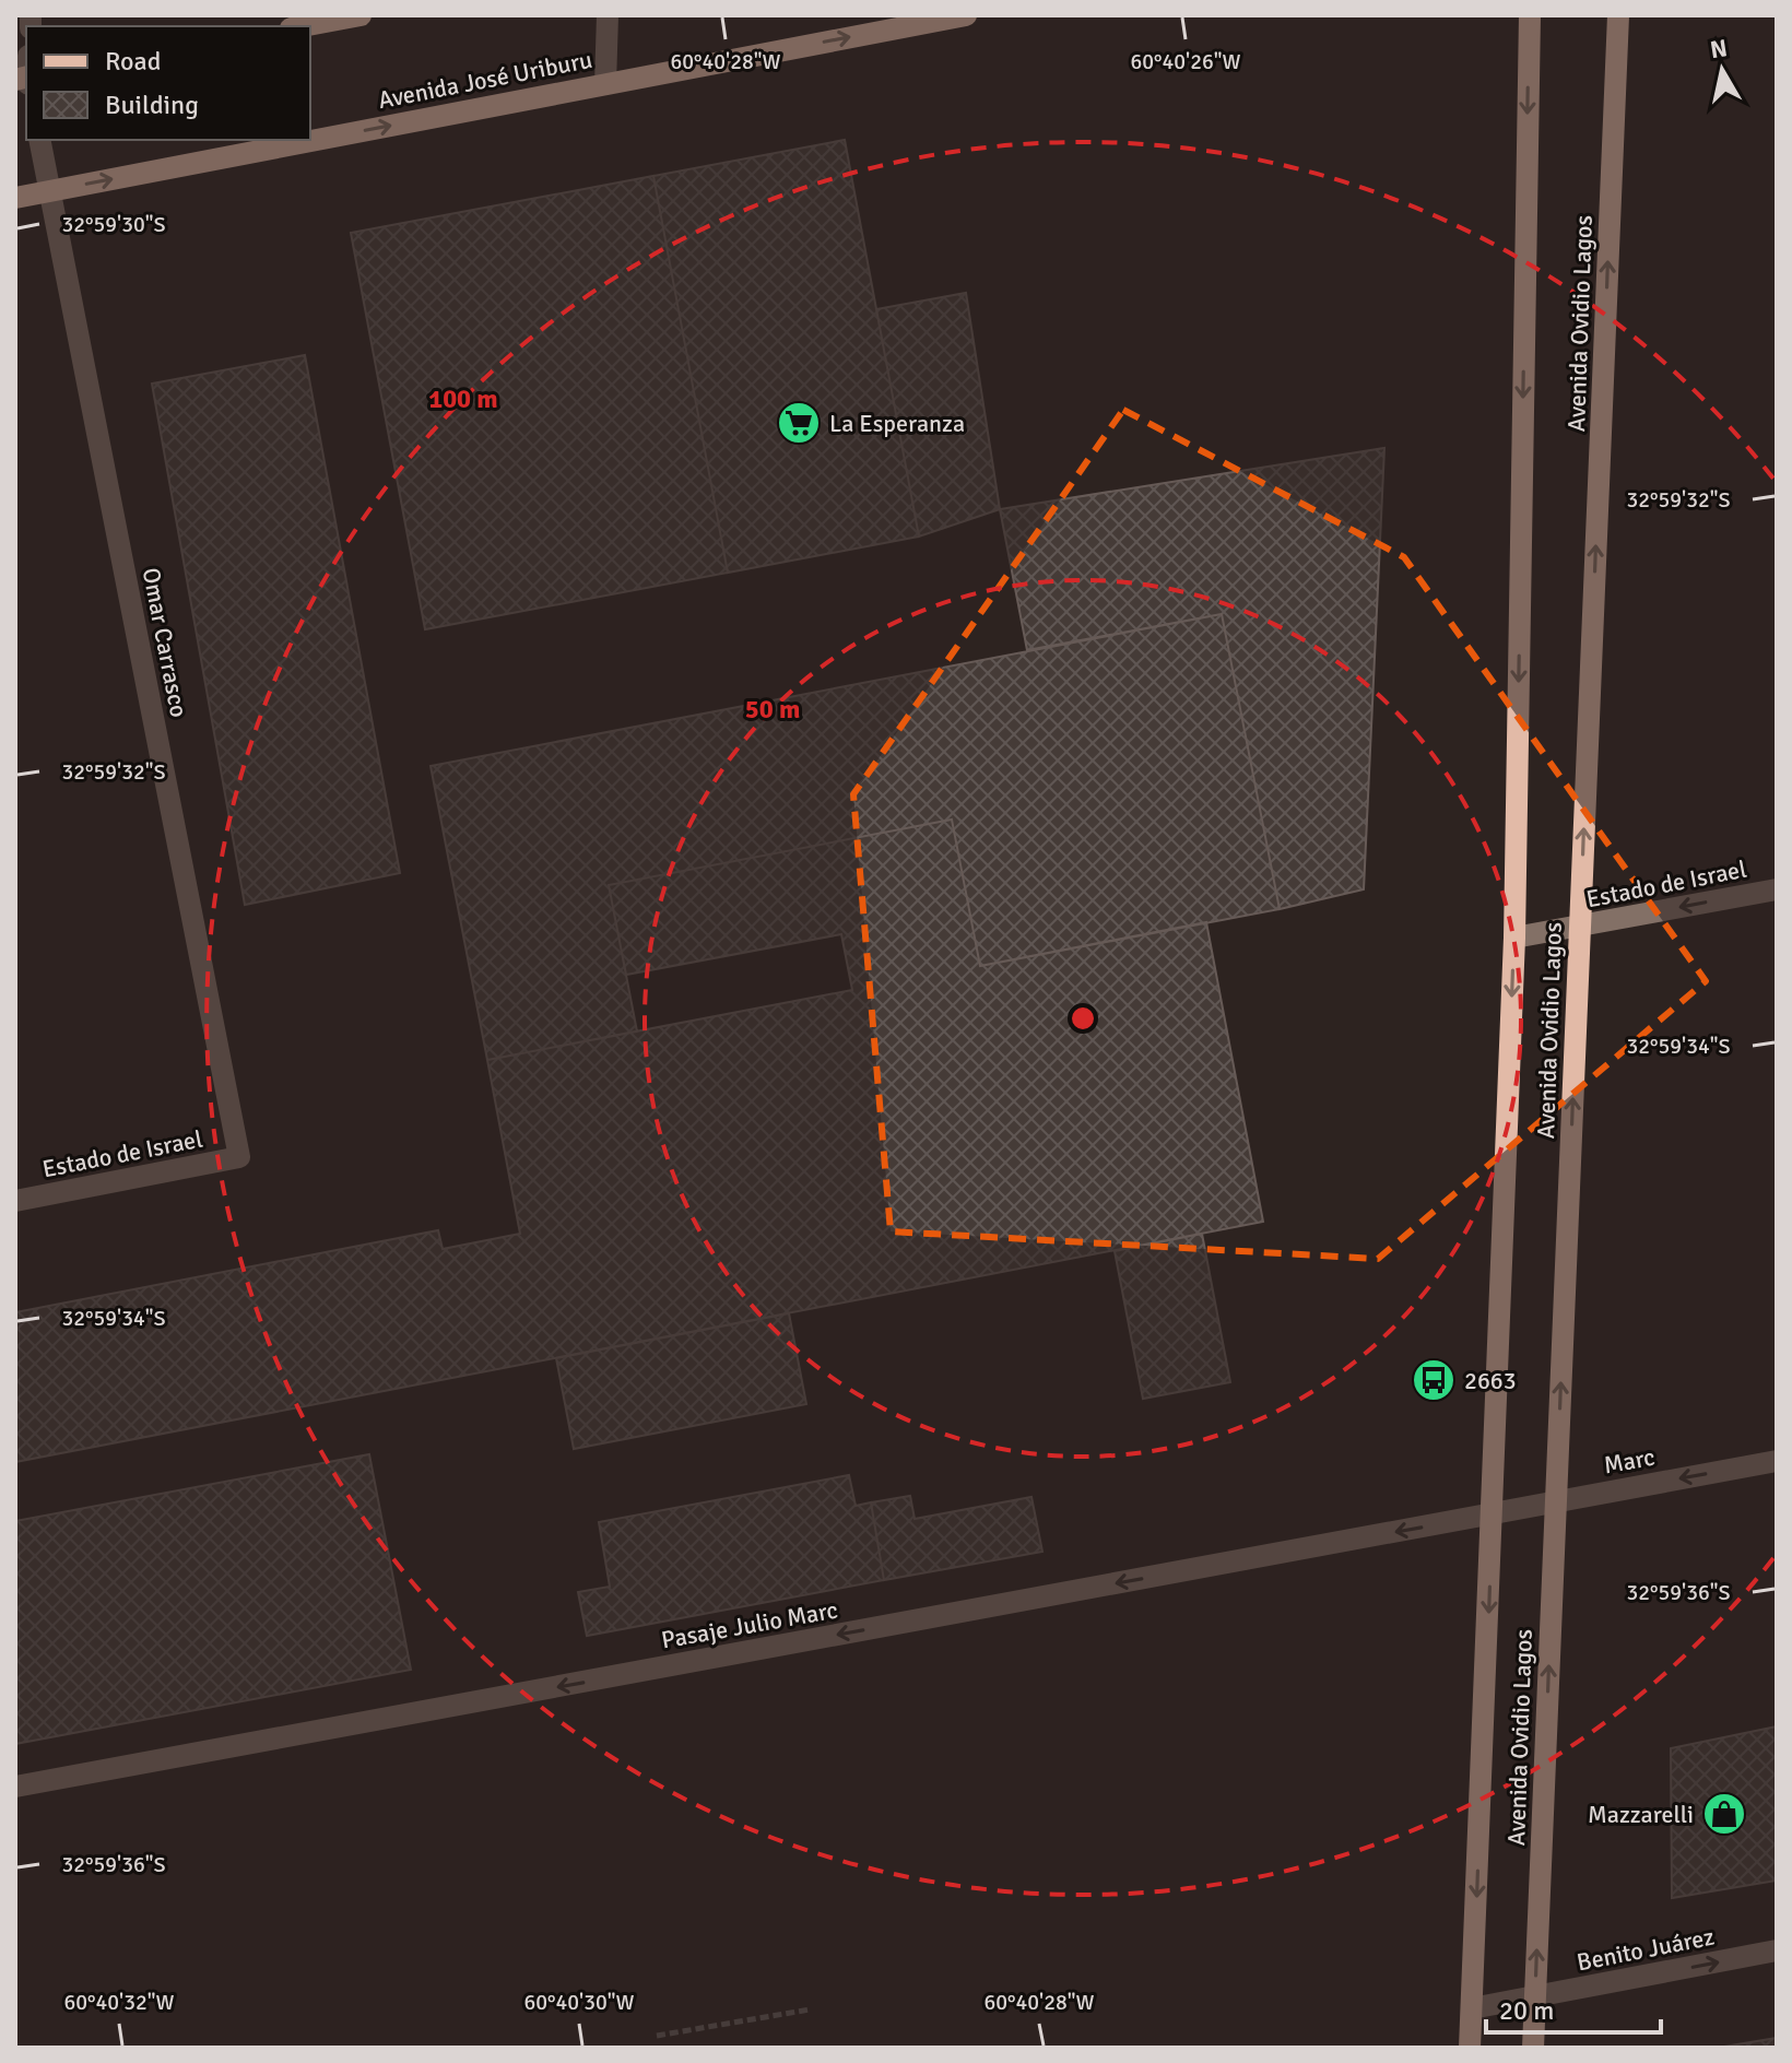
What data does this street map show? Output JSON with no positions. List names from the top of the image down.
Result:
{
  "streets": {
    "main road": ["Avenida José Uriburu", "Avenida Ovidio Lagos"],
    "street": [
      "Omar Carrasco",
      "Estado de Israel",
      "Marc",
      "Pasaje Julio Marc",
      "Benito Juárez"
    ]
  },
  "crossings": [
    ["Avenida José Uriburu", "Omar Carrasco"],
    ["Avenida Ovidio Lagos", "Estado de Israel"],
    ["Avenida Ovidio Lagos", "Marc"],
    ["Avenida Ovidio Lagos", "Pasaje Julio Marc"],
    ["Avenida Ovidio Lagos", "Benito Juárez"],
    ["Omar Carrasco", "Estado de Israel"],
    ["Marc", "Pasaje Julio Marc"]
  ],
  "one_way": [
    "Avenida José Uriburu",
    "Estado de Israel",
    "Marc",
    "Pasaje Julio Marc",
    "Benito Juárez"
  ],
  "places": {
    "supermarket": ["La Esperanza"],
    "bus stop": ["2663"],
    "shop": ["Mazzarelli"]
  },
  "legend": ["Road", "Building"],
  "scale_bar": "20 m",
  "north": "top",
  "coordinates": [
    "60°40'28\"W",
    "60°40'26\"W",
    "32°59'30\"S",
    "32°59'32\"S",
    "32°59'34\"S",
    "32°59'36\"S",
    "60°40'32\"W",
    "60°40'30\"W"
  ],
  "rings": ["100 m", "50 m"]
}
